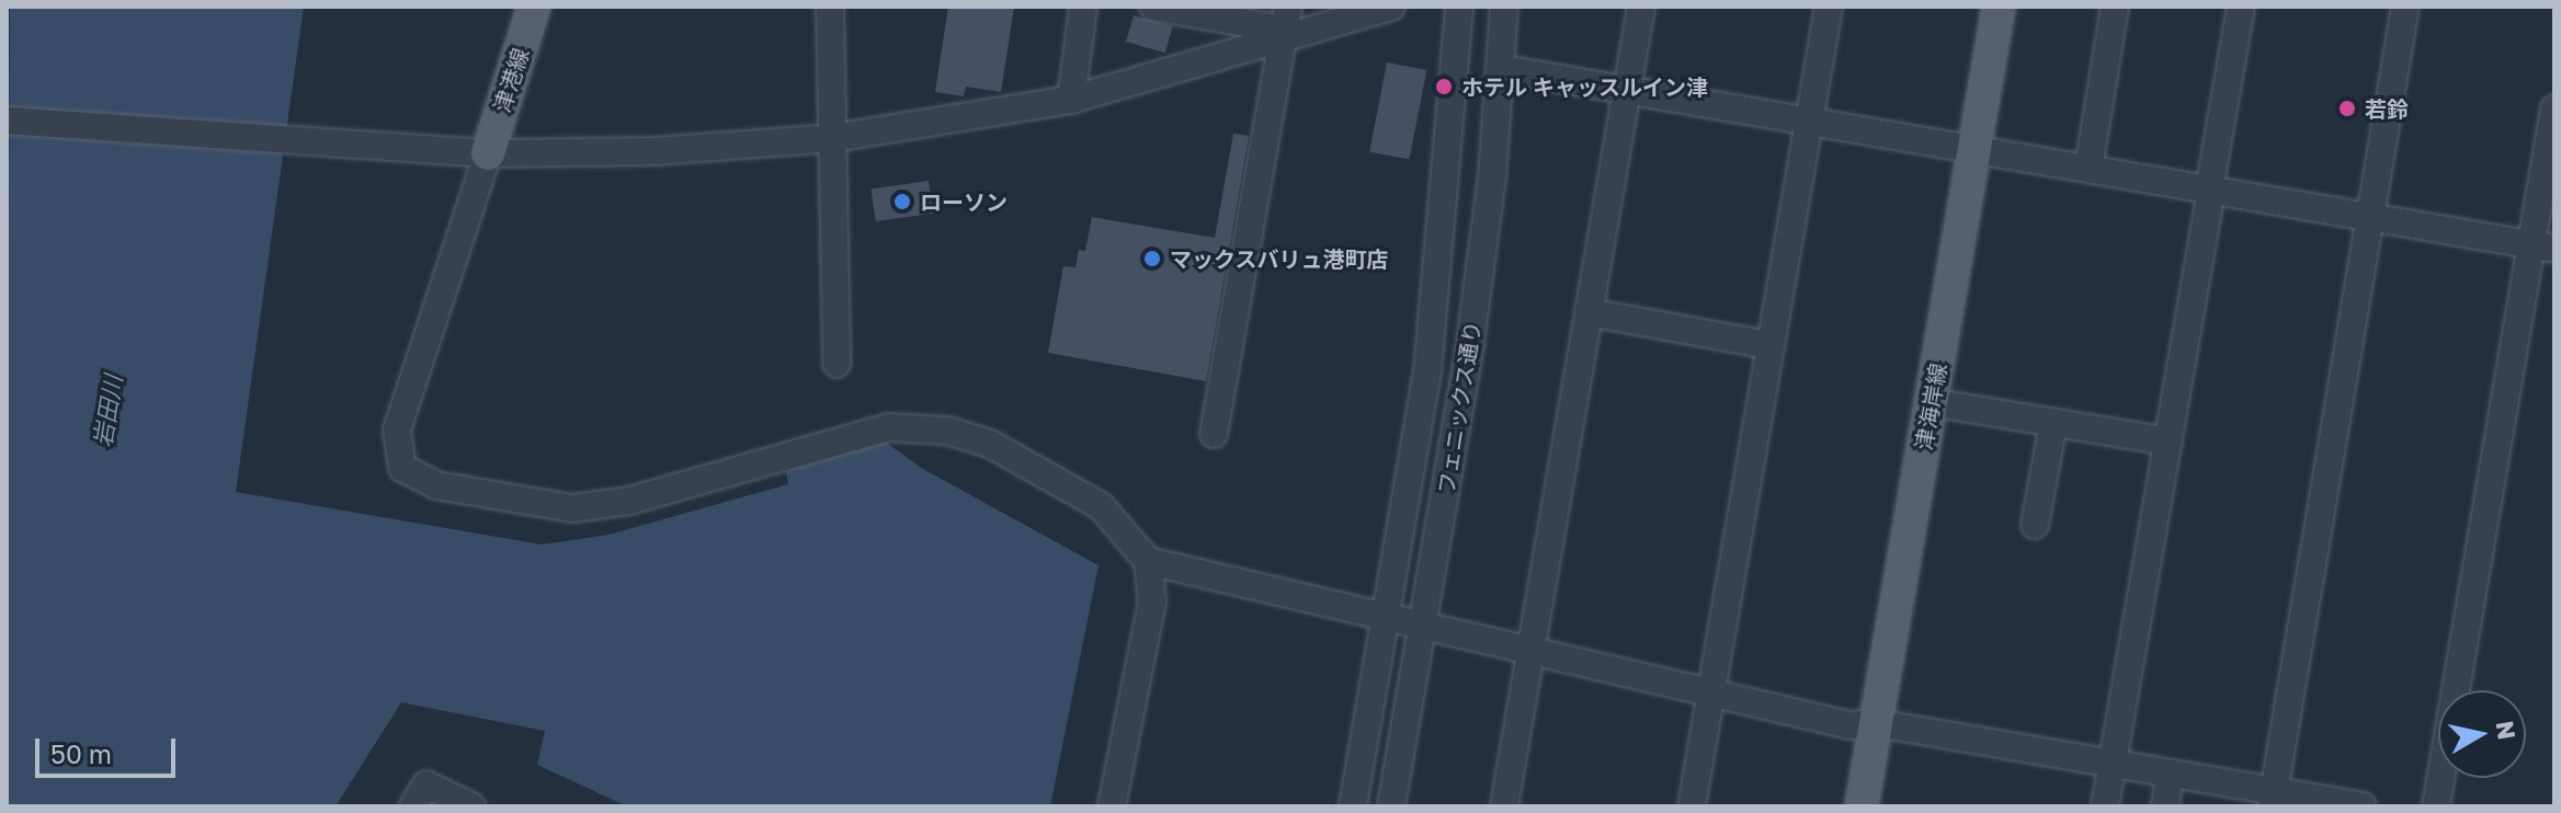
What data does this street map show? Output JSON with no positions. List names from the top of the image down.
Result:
{
  "streets": {
    "main road": ["津港線", "津海岸線"],
    "street": ["フェニックス通り"]
  },
  "water": ["岩田川"],
  "places": [
    "ホテル キャッスルイン津",
    "若鈴",
    "ローソン",
    "マックスバリュ港町店"
  ],
  "scale_bar": "50 m",
  "north": "right"
}
